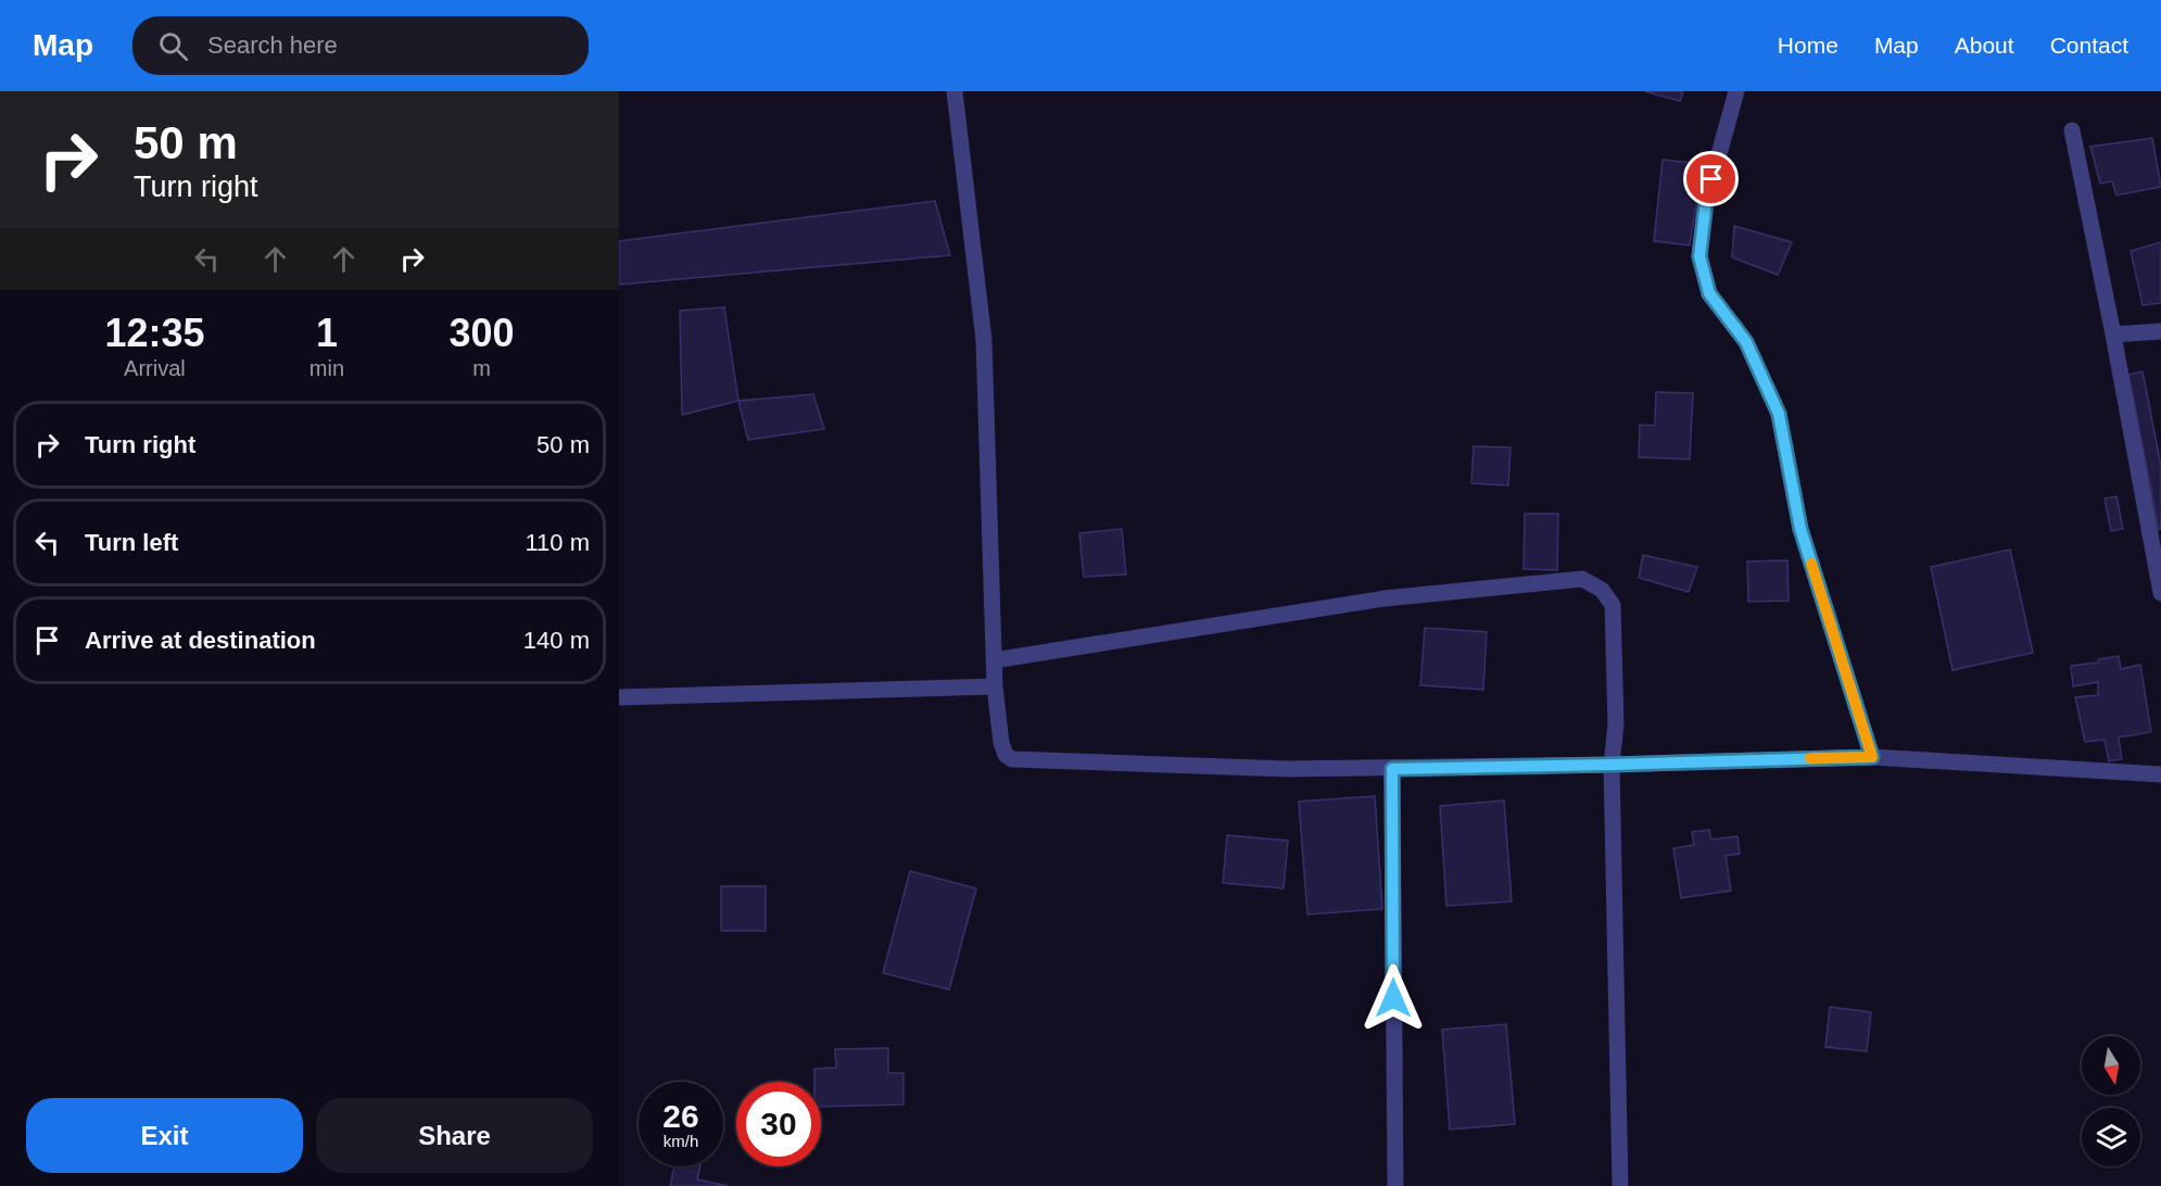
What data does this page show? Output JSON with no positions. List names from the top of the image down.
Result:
{
  "north": "bottom",
  "page": {
    "header": "Map",
    "search": "Search here",
    "nav": [
      "Home",
      "Map",
      "About",
      "Contact"
    ],
    "turn": ["50 m", "Turn right"],
    "eta": [
      "12:35",
      "Arrival",
      "1",
      "min",
      "300",
      "m"
    ],
    "list": [
      {
        "name": "Turn right",
        "value": "50 m"
      },
      {
        "name": "Turn left",
        "value": "110 m"
      },
      {
        "name": "Arrive at destination",
        "value": "140 m"
      }
    ],
    "speed": "26 km/h",
    "limit": "30",
    "buttons": ["Exit", "Share"]
  }
}
